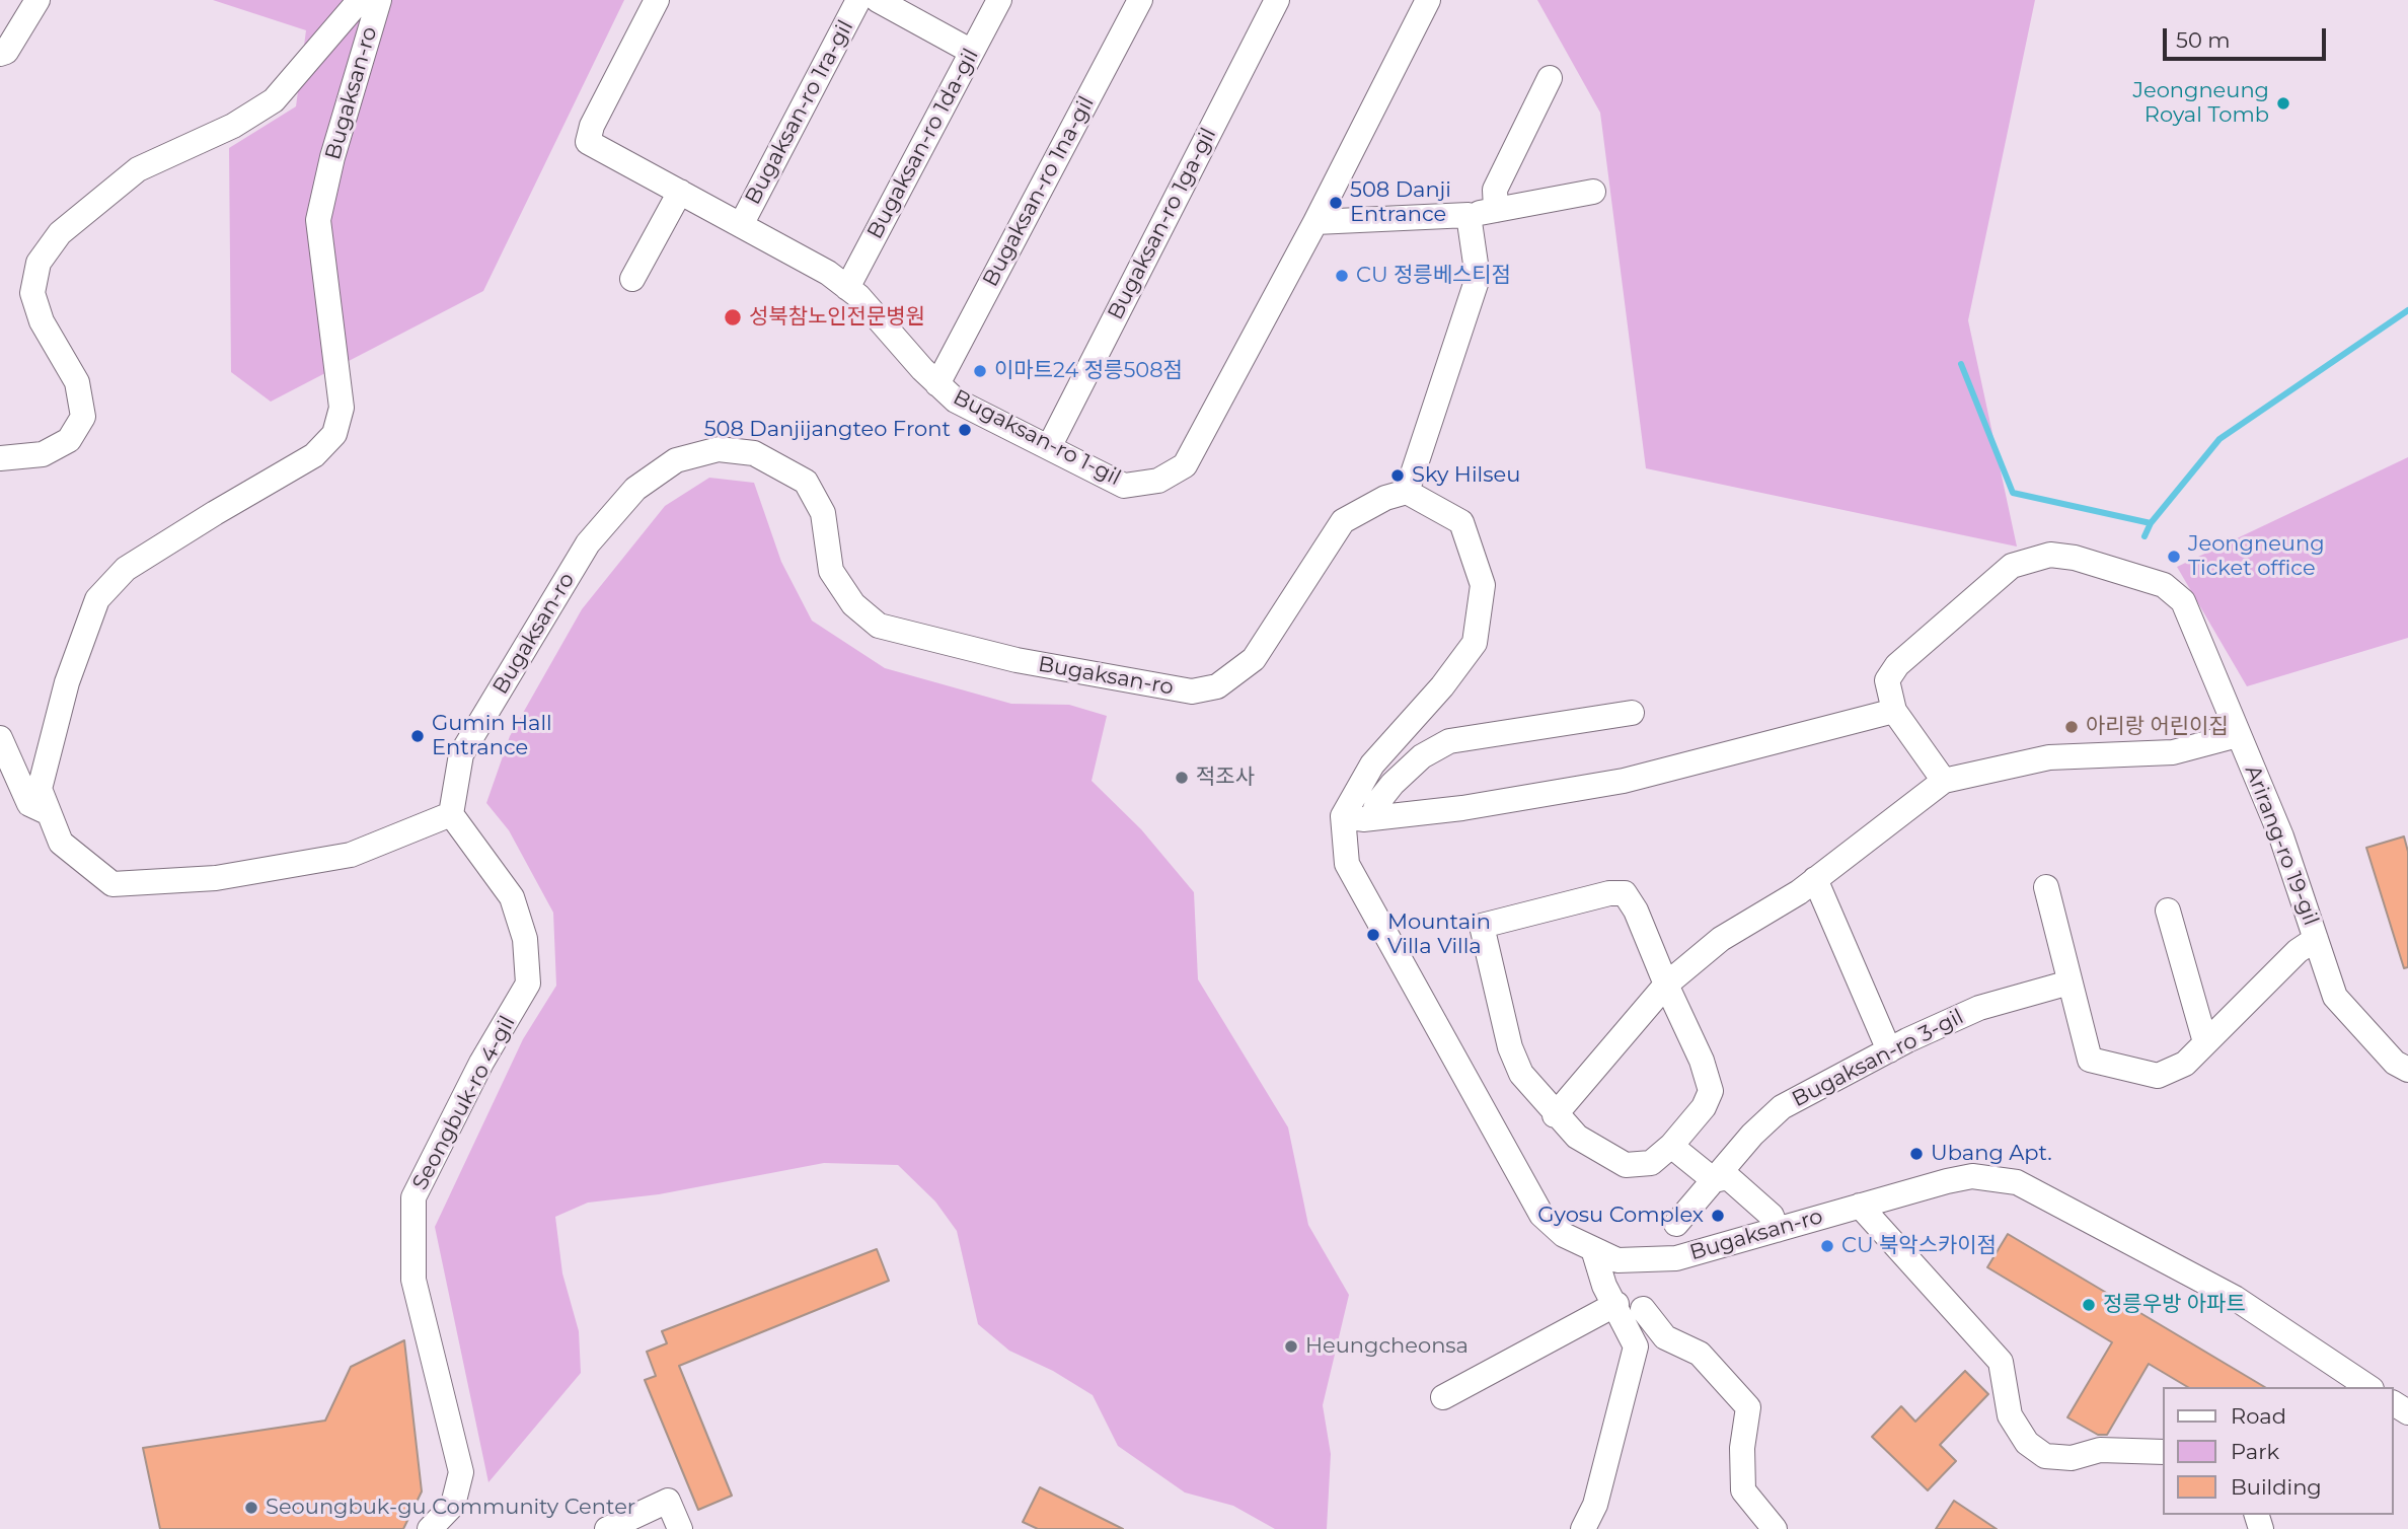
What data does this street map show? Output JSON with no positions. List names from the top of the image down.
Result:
{
  "streets": {
    "street": [
      "Bugaksan-ro",
      "Bugaksan-ro 1ra-gil",
      "Bugaksan-ro 1da-gil",
      "Bugaksan-ro 1na-gil",
      "Bugaksan-ro 1ga-gil",
      "Bugaksan-ro 1-gil",
      "Arirang-ro 19-gil",
      "Bugaksan-ro 3-gil",
      "Seongbuk-ro 4-gil"
    ]
  },
  "crossings": [
    ["Bugaksan-ro", "Seongbuk-ro 4-gil"],
    ["Bugaksan-ro 1ra-gil", "Bugaksan-ro 1-gil"],
    ["Bugaksan-ro 1da-gil", "Bugaksan-ro 1-gil"],
    ["Bugaksan-ro 1na-gil", "Bugaksan-ro 1-gil"],
    ["Bugaksan-ro 1ga-gil", "Bugaksan-ro 1-gil"]
  ],
  "places": [
    "Jeongneung Royal Tomb",
    "508 Danji Entrance",
    "CU 정릉베스티점",
    "성북참노인전문병원",
    "이마트24 정릉508점",
    "508 Danjijangteo Front",
    "Sky Hilseu",
    "Jeongneung Ticket office",
    "아리랑 어린이집",
    "Gumin Hall Entrance",
    "적조사",
    "Mountain Villa Villa",
    "Ubang Apt.",
    "Gyosu Complex",
    "CU 북악스카이점",
    "정릉우방 아파트",
    "Heungcheonsa",
    "Seoungbuk-gu Community Center"
  ],
  "legend": ["Road", "Park", "Building"],
  "scale_bar": "50 m"
}
